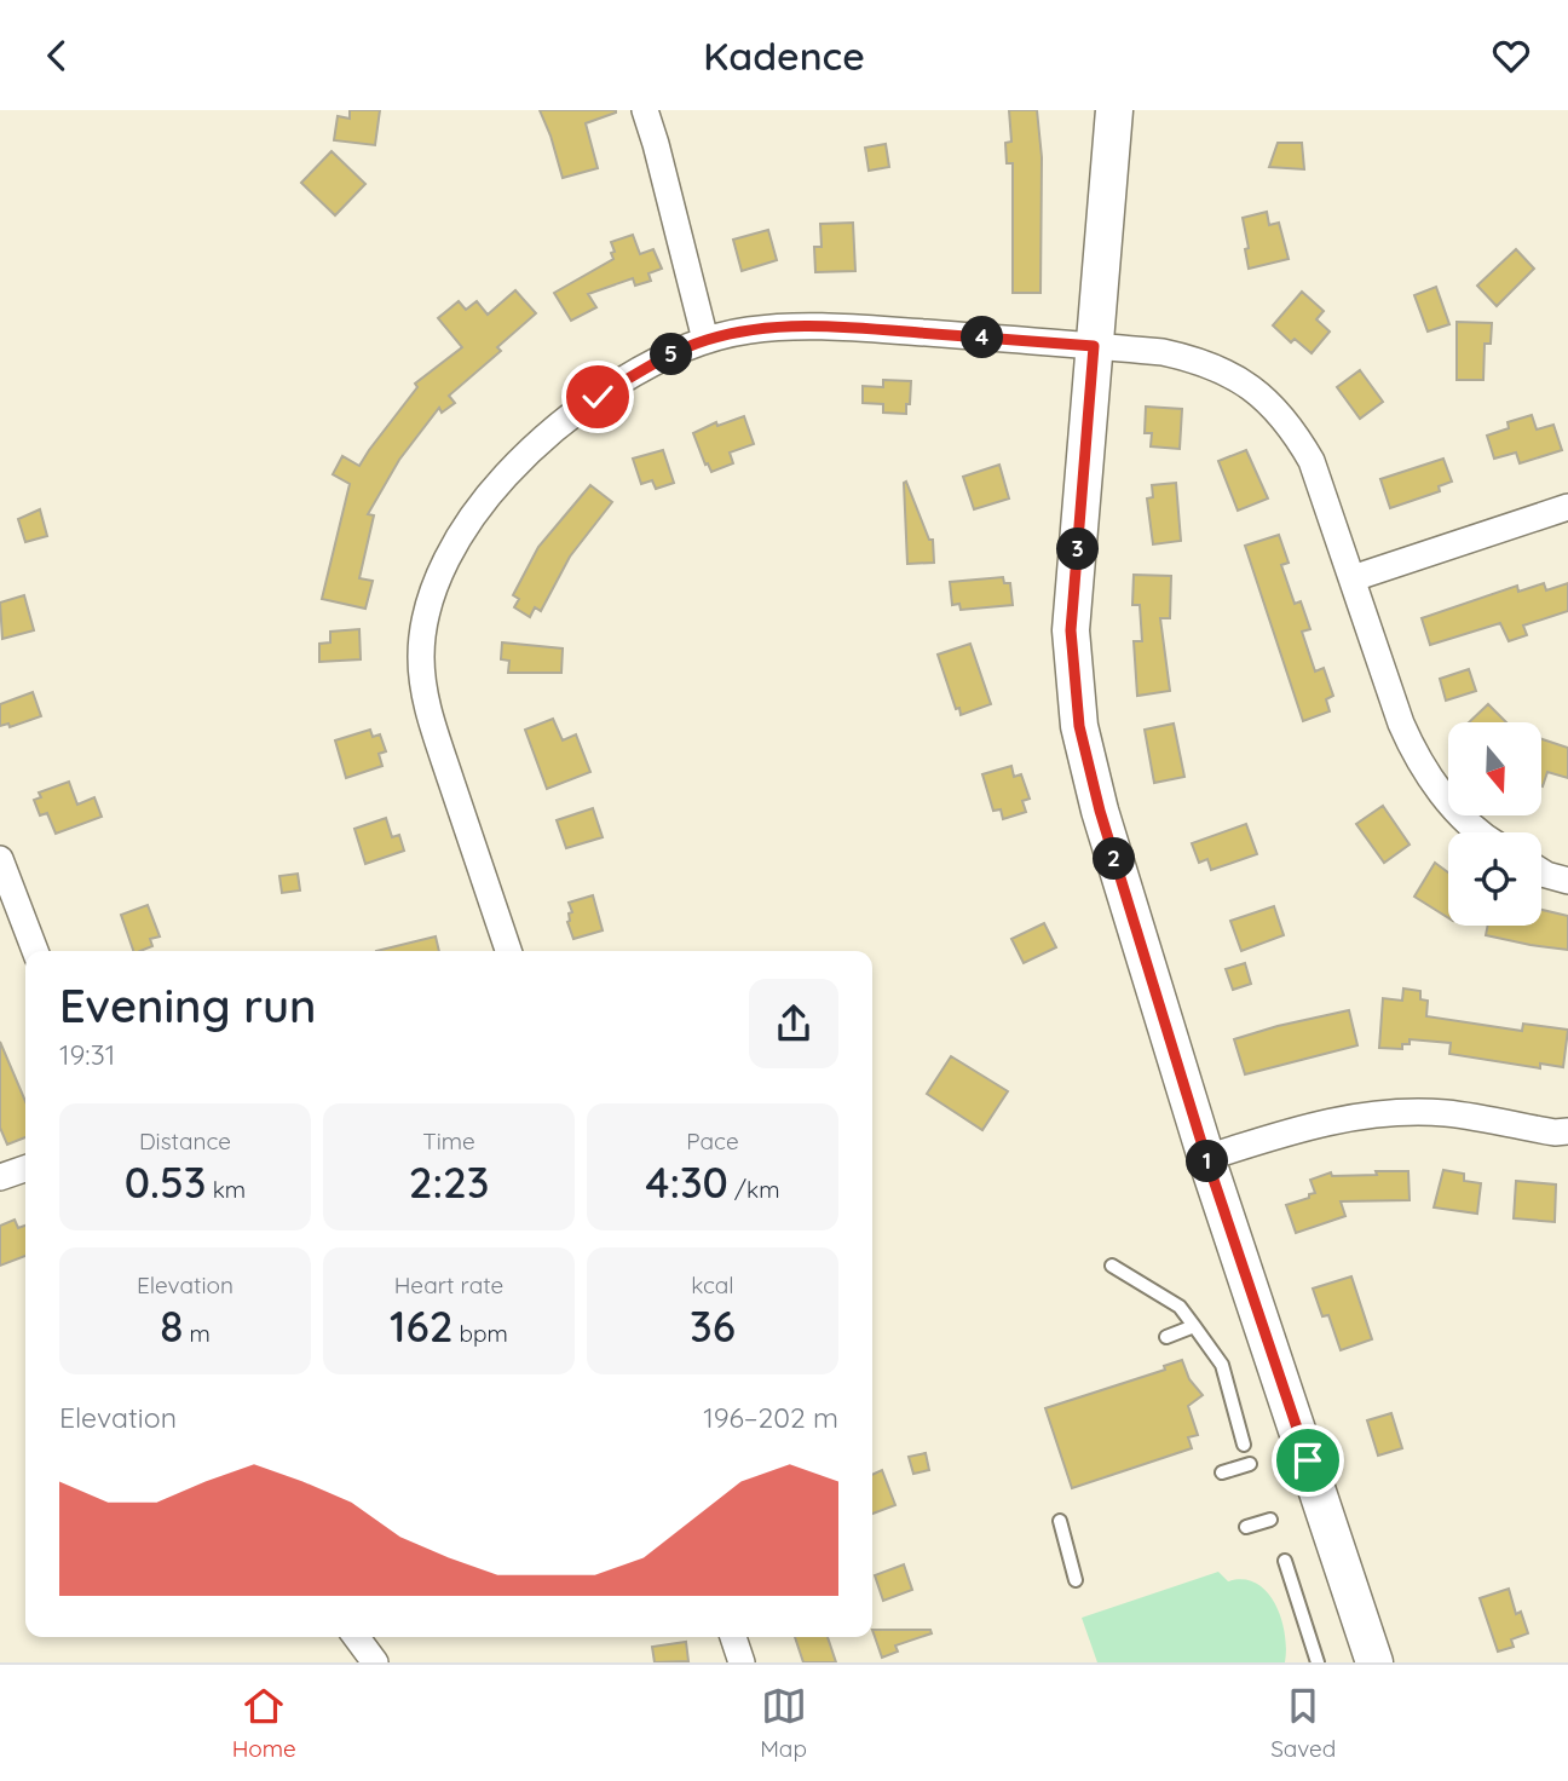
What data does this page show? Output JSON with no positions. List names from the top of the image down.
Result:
{
  "north": "bottom",
  "page": {
    "header": "Kadence",
    "pins": [
      "4",
      "5",
      "3",
      "2",
      "1"
    ],
    "heading": ["Evening run", "19:31"],
    "stats": [
      ["Distance", "0.53 km"],
      ["Time", "2:23"],
      ["Pace", "4:30 /km"],
      ["Elevation", "8 m"],
      ["Heart rate", "162 bpm"],
      ["kcal", "36"]
    ],
    "chart": ["Elevation", "196–202 m"],
    "tabs": ["Home", "Map", "Saved"]
  }
}
